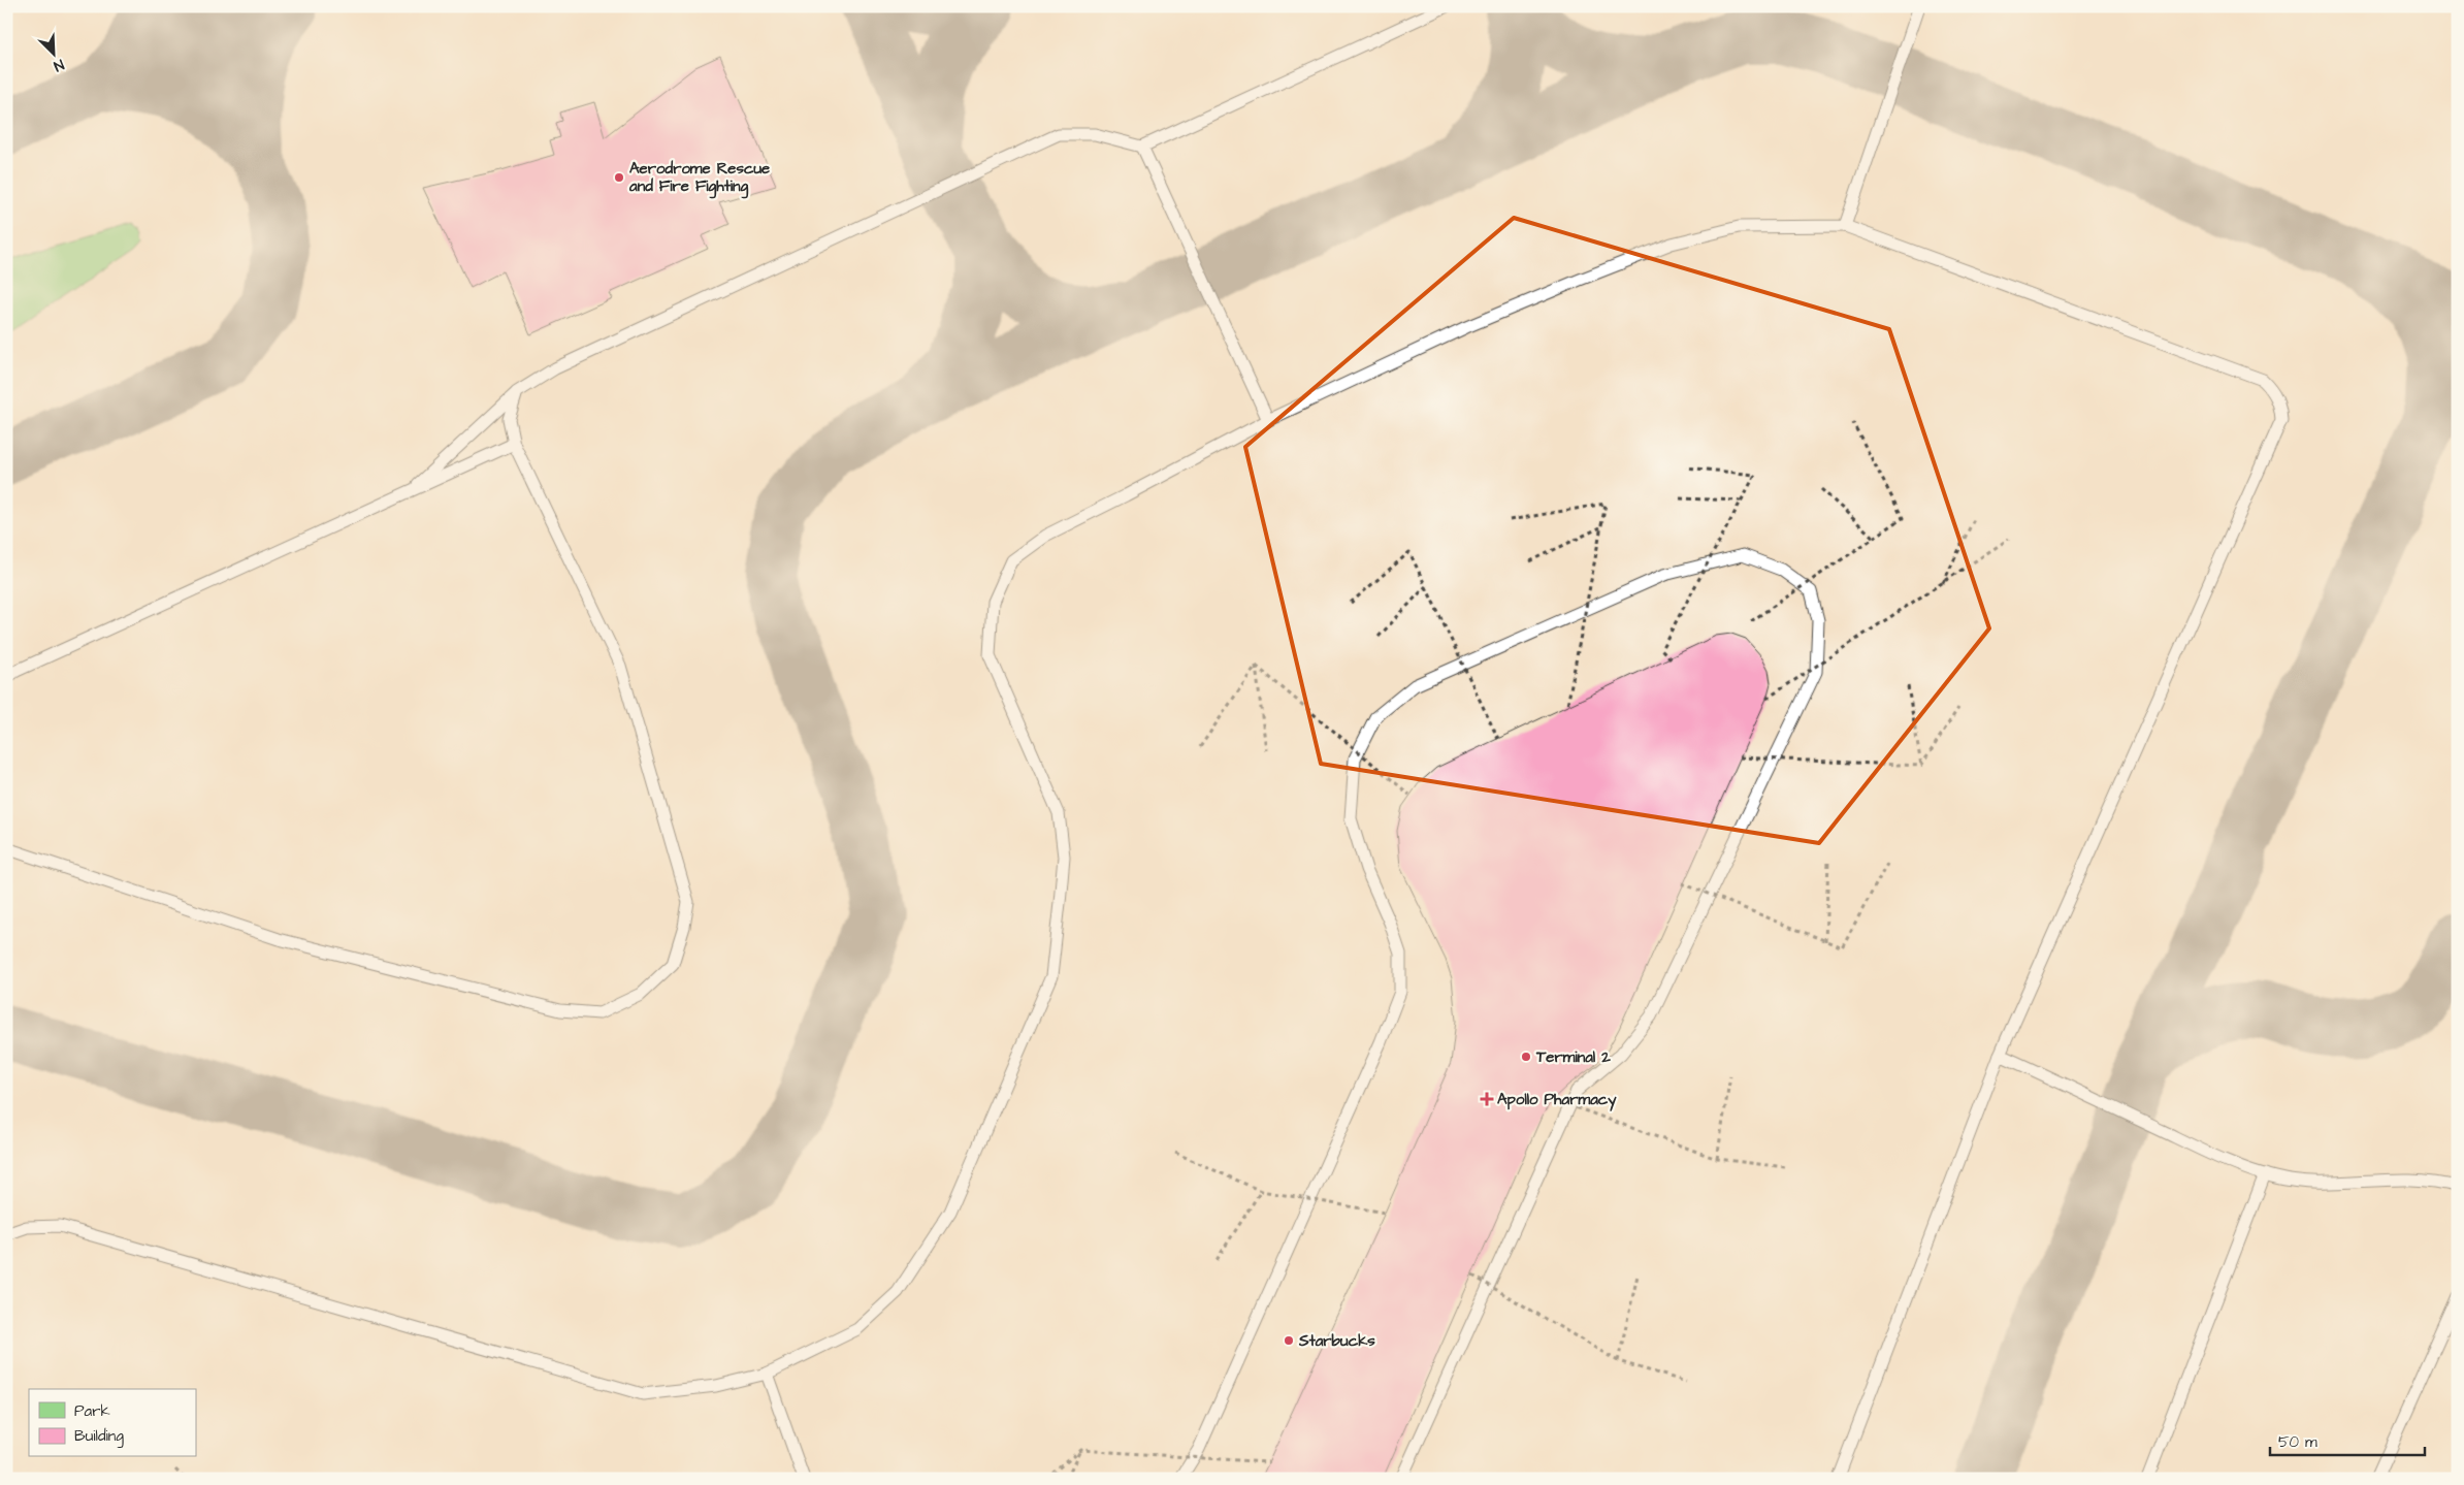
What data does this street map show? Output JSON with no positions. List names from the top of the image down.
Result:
{
  "places": {
    "other": ["Aerodrome Rescue and Fire Fighting", "Terminal 2", "Starbucks"],
    "health": ["Apollo Pharmacy"]
  },
  "legend": ["Park", "Building"],
  "scale_bar": "50 m",
  "north": "bottom right"
}
